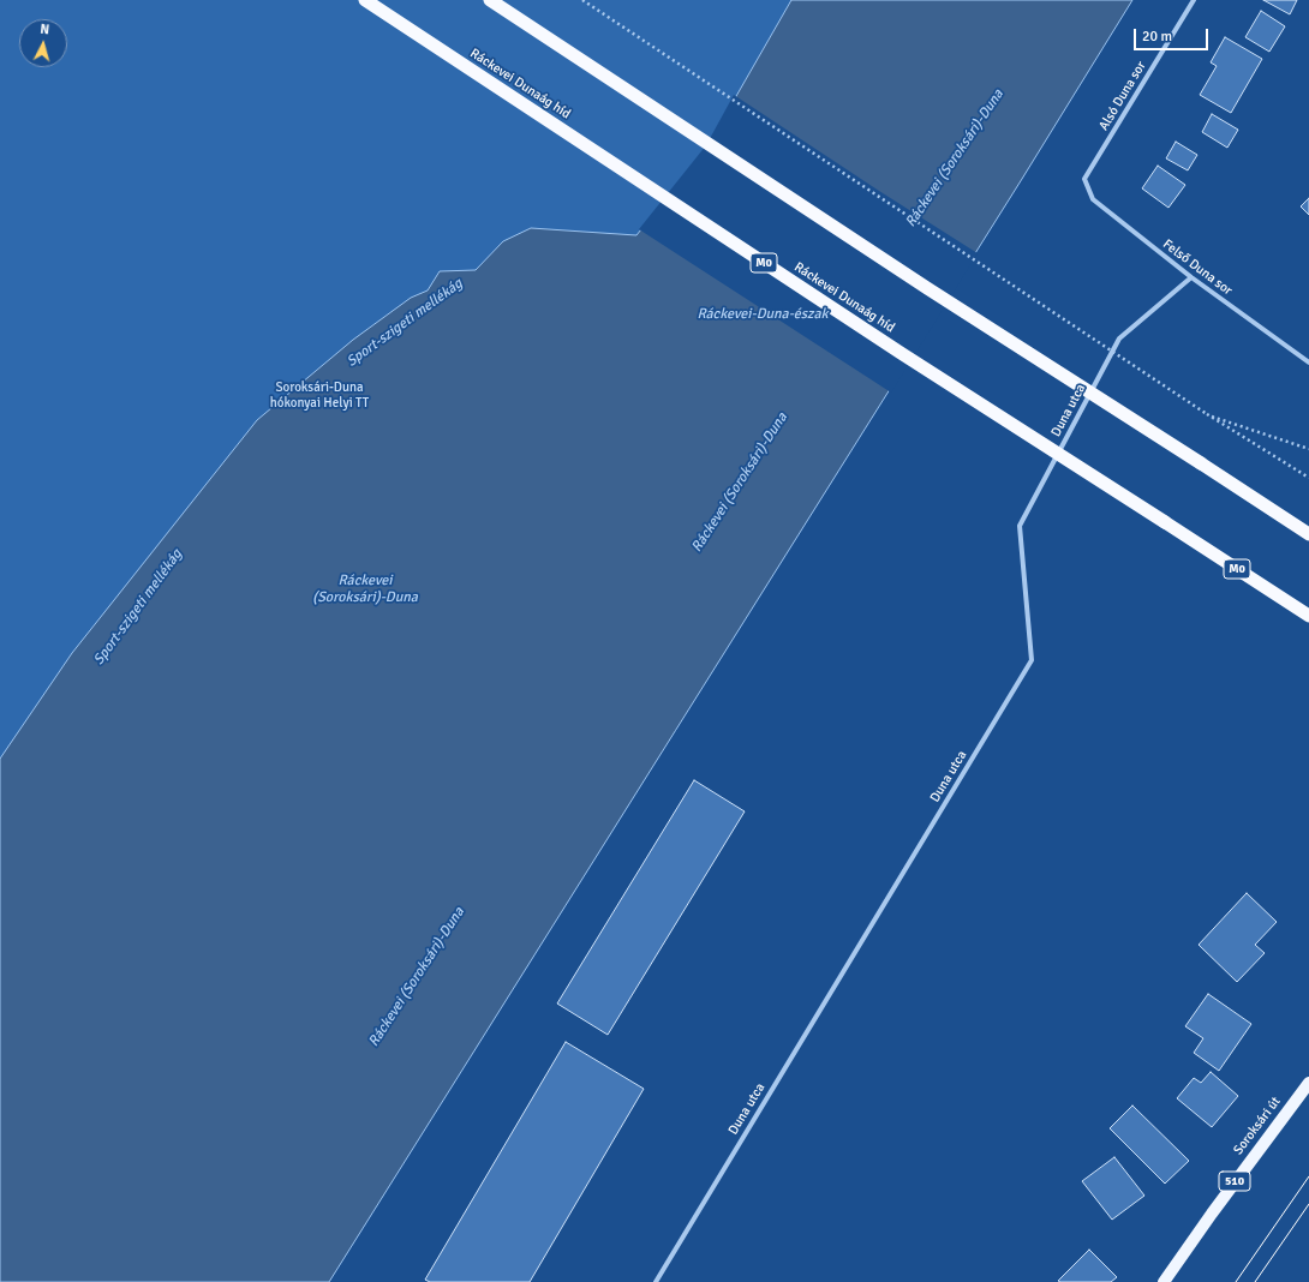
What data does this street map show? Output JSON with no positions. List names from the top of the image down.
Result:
{
  "streets": {
    "highway": ["Ráckevei Dunaág híd", "M0"],
    "main road": ["Soroksári út", "510"],
    "street": ["Alsó Duna sor", "Felső Duna sor", "Duna utca"]
  },
  "crossings": [
    ["Alsó Duna sor", "Felső Duna sor"],
    ["Felső Duna sor", "Duna utca"]
  ],
  "water": ["Ráckevei (Soroksári)-Duna", "Ráckevei-Duna-észak", "Sport-szigeti mellékág"],
  "parks": ["Soroksári-Duna hókonyai Helyi TT"],
  "scale_bar": "20 m",
  "north": "top"
}
